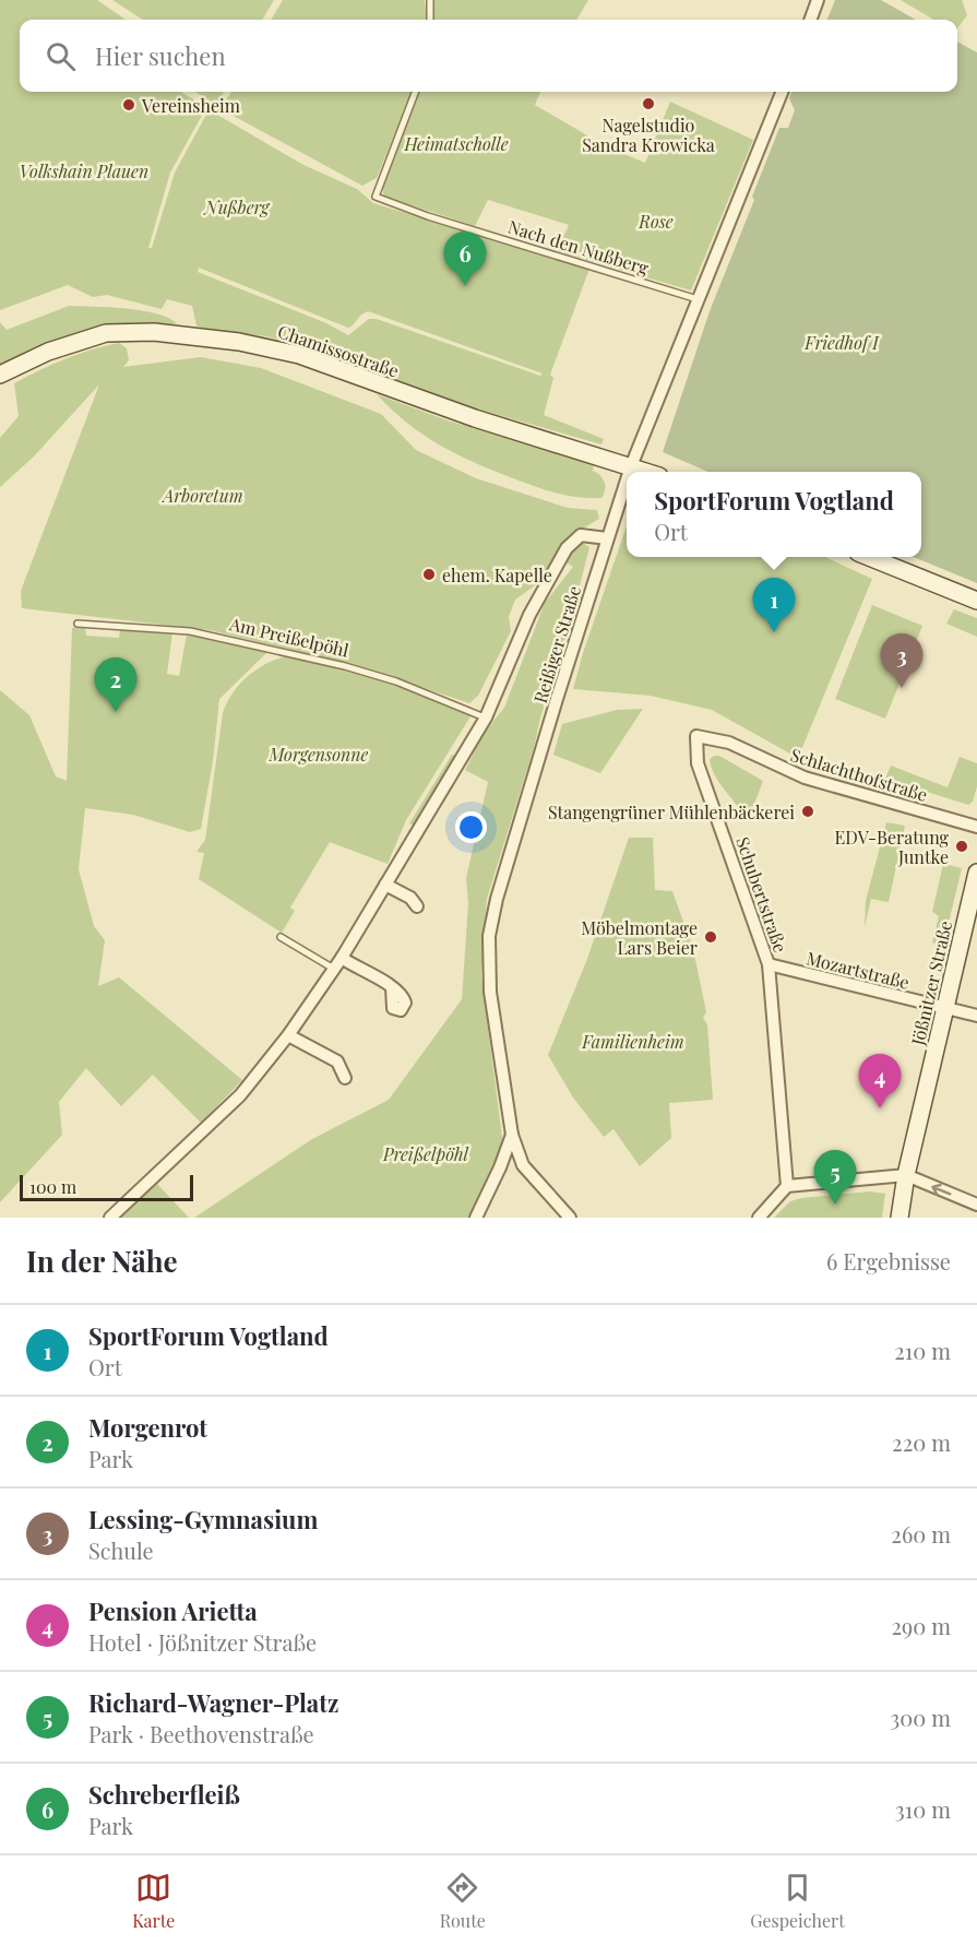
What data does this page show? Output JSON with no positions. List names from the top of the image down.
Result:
{
  "streets": {
    "street": [
      "Chamissostraße",
      "Reißiger Straße",
      "Schlachthofstraße",
      "Schubertstraße",
      "Mozartstraße",
      "Jößnitzer Straße"
    ],
    "lane": ["Nach den Nußberg", "Am Preißelpöhl"]
  },
  "crossings": [
    ["Nach den Nußberg", "Reißiger Straße"],
    ["Chamissostraße", "Reißiger Straße"],
    ["Schlachthofstraße", "Schubertstraße"],
    ["Schubertstraße", "Mozartstraße"],
    ["Mozartstraße", "Jößnitzer Straße"]
  ],
  "parks": [
    "Heimatscholle",
    "Volkshain Plauen",
    "Nußberg",
    "Rose",
    "Friedhof I",
    "Arboretum",
    "Morgensonne",
    "Familienheim",
    "Preißelpöhl"
  ],
  "places": [
    "Nagelstudio Sandra Krowicka",
    "Vereinsheim",
    "ehem. Kapelle",
    "Stangengrüner Mühlenbäckerei",
    "EDV-Beratung Juntke",
    "Möbelmontage Lars Beier"
  ],
  "scale_bar": "100 m",
  "page": {
    "search": "Hier suchen",
    "pins": [
      "6",
      "1",
      "3",
      "2",
      "4",
      "5"
    ],
    "popup": ["SportForum Vogtland", "Ort"],
    "scale": "100 m",
    "heading": ["In der Nähe", "6 Ergebnisse"],
    "list": [
      {
        "mark": "1",
        "name": "SportForum Vogtland",
        "note": "Ort",
        "value": "210 m"
      },
      {
        "mark": "2",
        "name": "Morgenrot",
        "note": "Park",
        "value": "220 m"
      },
      {
        "mark": "3",
        "name": "Lessing-Gymnasium",
        "note": "Schule",
        "value": "260 m"
      },
      {
        "mark": "4",
        "name": "Pension Arietta",
        "note": "Hotel · Jößnitzer Straße",
        "value": "290 m"
      },
      {
        "mark": "5",
        "name": "Richard-Wagner-Platz",
        "note": "Park · Beethovenstraße",
        "value": "300 m"
      },
      {
        "mark": "6",
        "name": "Schreberfleiß",
        "note": "Park",
        "value": "310 m"
      }
    ],
    "nav": ["Karte", "Route", "Gespeichert"]
  }
}
